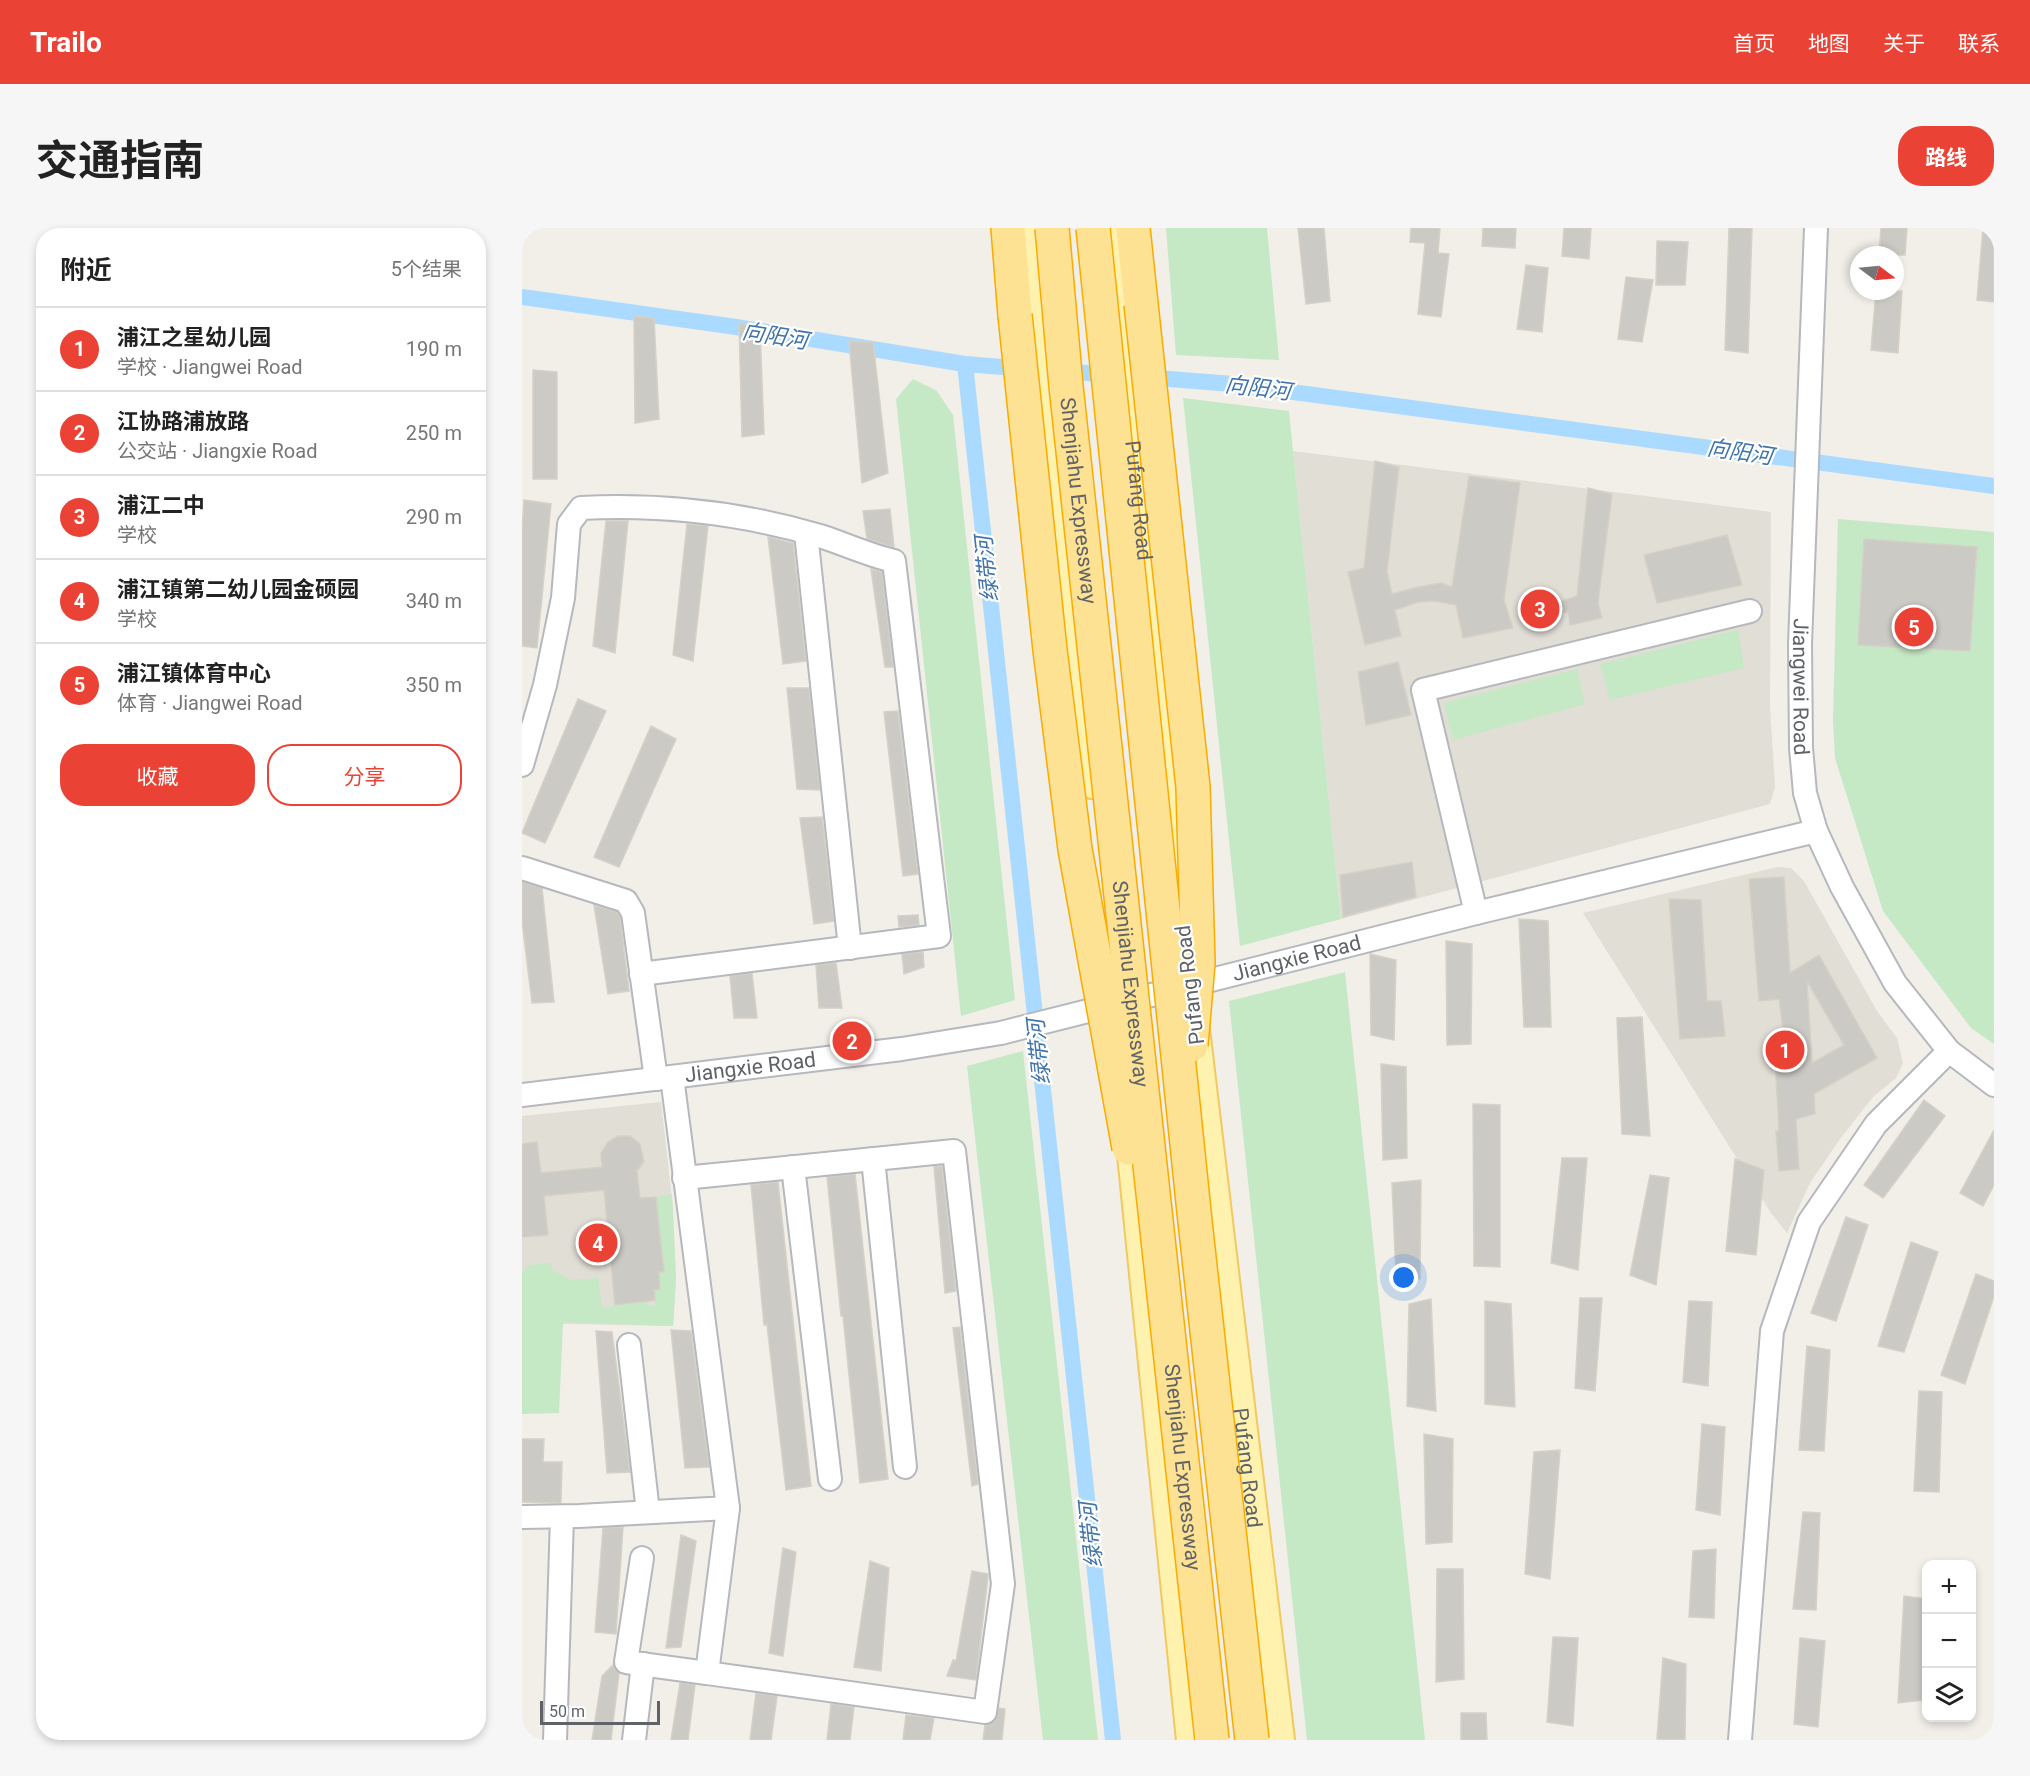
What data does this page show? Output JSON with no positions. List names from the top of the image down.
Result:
{
  "streets": {
    "highway": ["Shenjiahu Expressway"],
    "main road": ["Pufang Road"],
    "street": ["Jiangwei Road", "Jiangxie Road"]
  },
  "crossings": [
    ["Pufang Road", "Jiangxie Road"],
    ["Jiangwei Road", "Jiangxie Road"]
  ],
  "water": ["向阳河", "绿带河"],
  "scale_bar": "50 m",
  "north": "right",
  "page": {
    "header": "Trailo",
    "nav": [
      "首页",
      "地图",
      "关于",
      "联系"
    ],
    "title": "交通指南",
    "buttons": [
      "路线",
      ["收藏", "分享"]
    ],
    "heading": ["附近", "5个结果"],
    "list": [
      {
        "mark": "1",
        "name": "浦江之星幼儿园",
        "note": "学校 · Jiangwei Road",
        "value": "190 m"
      },
      {
        "mark": "2",
        "name": "江协路浦放路",
        "note": "公交站 · Jiangxie Road",
        "value": "250 m"
      },
      {
        "mark": "3",
        "name": "浦江二中",
        "note": "学校",
        "value": "290 m"
      },
      {
        "mark": "4",
        "name": "浦江镇第二幼儿园金硕园",
        "note": "学校",
        "value": "340 m"
      },
      {
        "mark": "5",
        "name": "浦江镇体育中心",
        "note": "体育 · Jiangwei Road",
        "value": "350 m"
      }
    ],
    "pins": [
      "3",
      "5",
      "2",
      "1",
      "4"
    ],
    "map_buttons": ["+", "−"],
    "scale": "50 m"
  }
}
